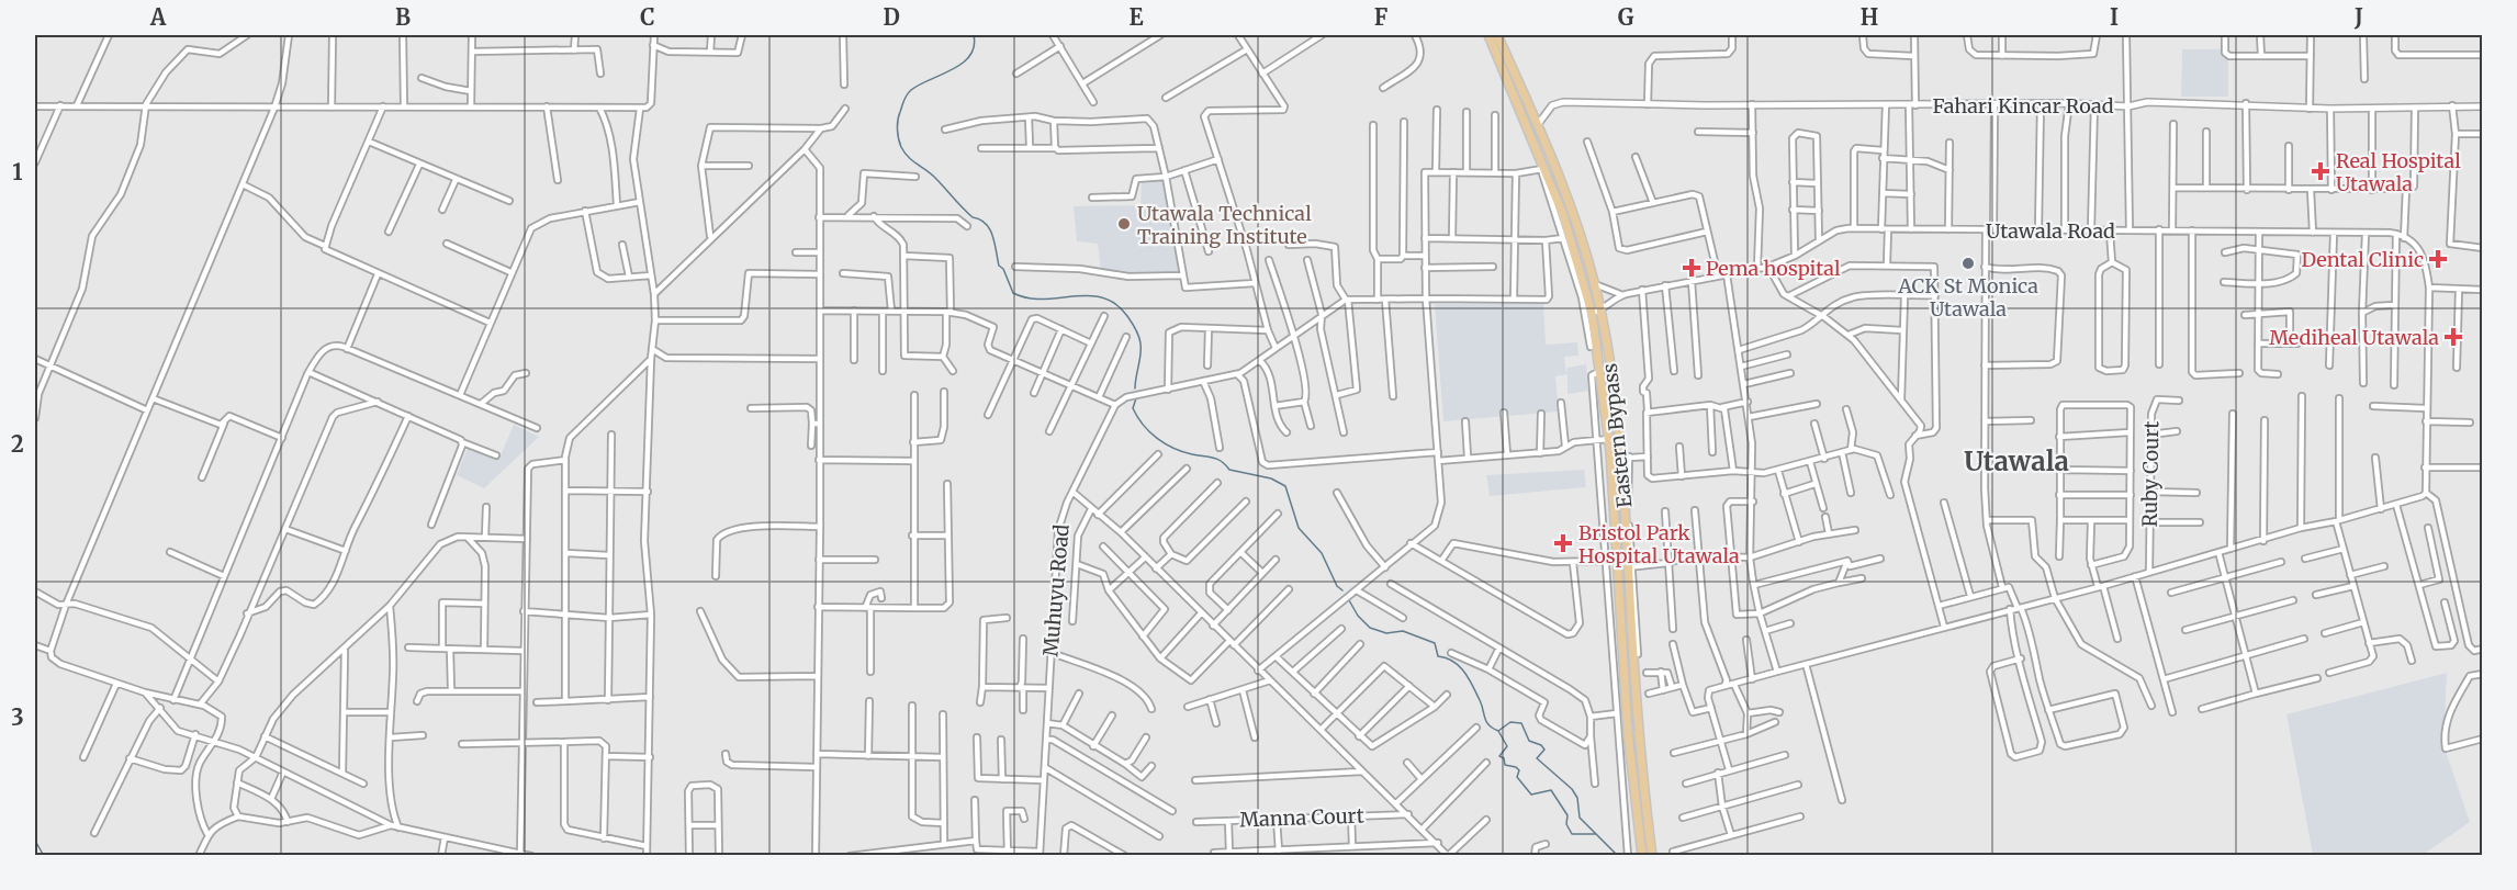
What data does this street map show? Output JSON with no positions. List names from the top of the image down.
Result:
{
  "streets": {
    "main road": ["Eastern Bypass"],
    "street": [
      "Fahari Kincar Road",
      "Utawala Road",
      "Ruby Court",
      "Muhuyu Road",
      "Manna Court"
    ]
  },
  "crossings": [
    ["Fahari Kincar Road", "Eastern Bypass"],
    ["Utawala Road", "Eastern Bypass"]
  ],
  "districts": ["Utawala"],
  "places": {
    "health": [
      "Real Hospital Utawala",
      "Dental Clinic",
      "Pema hospital",
      "Mediheal Utawala",
      "Bristol Park Hospital Utawala"
    ],
    "other": ["Utawala Technical Training Institute", "ACK St Monica Utawala"]
  },
  "grid": {
    "columns": [
      "A",
      "B",
      "C",
      "D",
      "E",
      "F",
      "G",
      "H",
      "I",
      "J"
    ],
    "rows": ["1", "2", "3"]
  }
}
